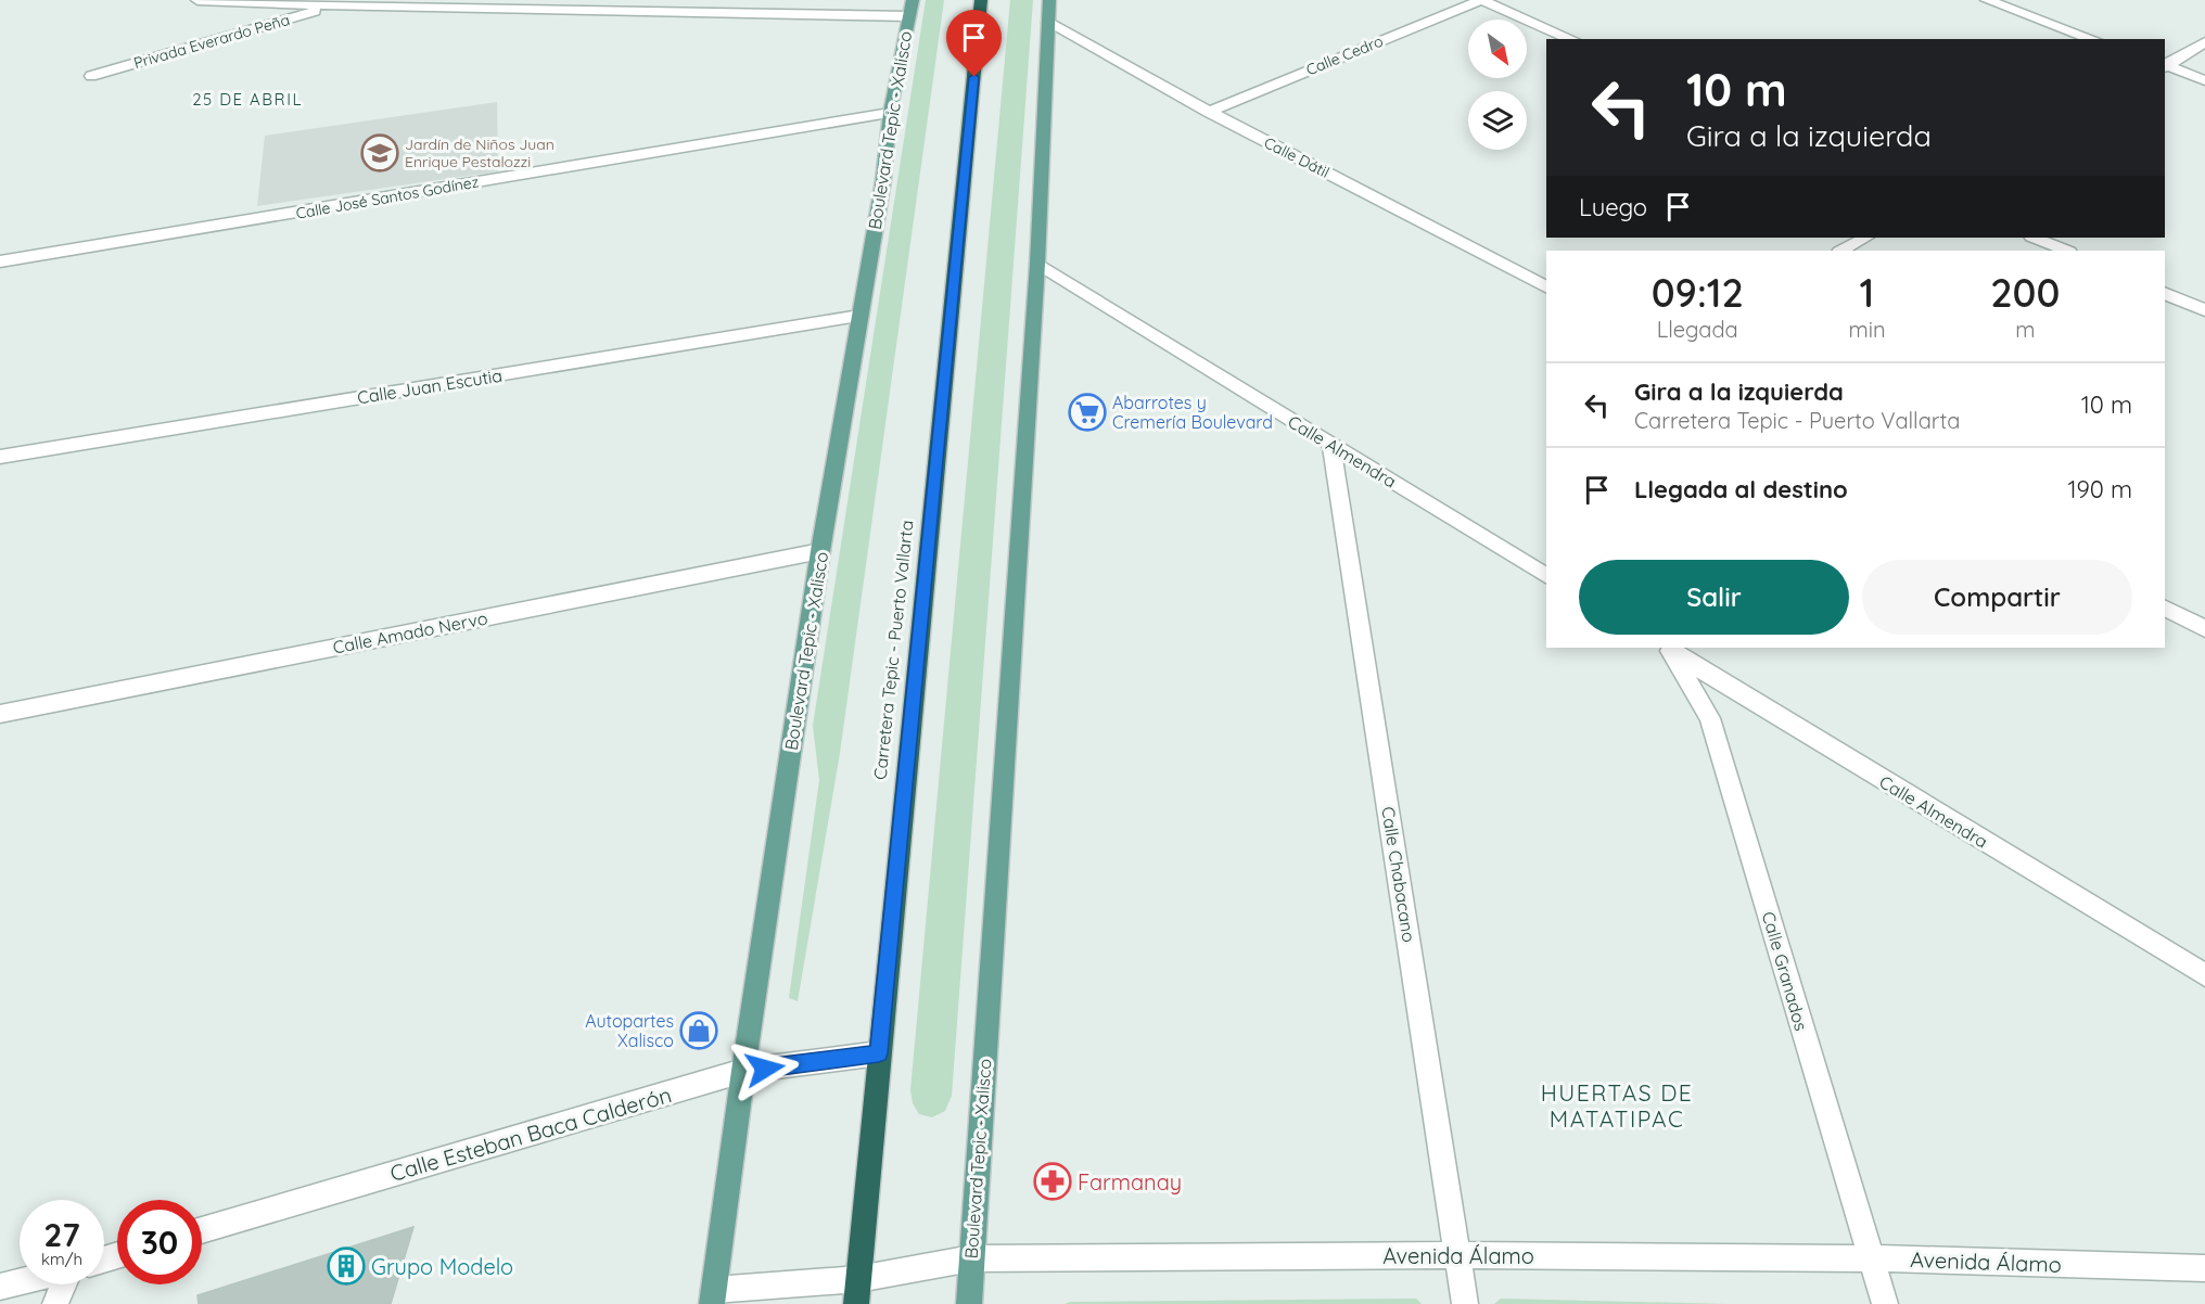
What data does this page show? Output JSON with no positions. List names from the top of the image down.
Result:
{
  "streets": {
    "highway": ["Carretera Tepic - Puerto Vallarta"],
    "main road": ["Boulevard Tepic - Xalisco"],
    "street": [
      "Privada Everardo Peña",
      "Calle Cedro",
      "Calle Dátil",
      "Calle José Santos Godínez",
      "Calle Juan Escutia",
      "Calle Almendra",
      "Calle Amado Nervo",
      "Calle Chabacano",
      "Calle Granados",
      "Calle Esteban Baca Calderón",
      "Avenida Álamo"
    ]
  },
  "crossings": [
    ["Calle Cedro", "Calle Dátil"],
    ["Boulevard Tepic - Xalisco", "Calle Dátil"],
    ["Boulevard Tepic - Xalisco", "Calle José Santos Godínez"],
    ["Boulevard Tepic - Xalisco", "Calle Juan Escutia"],
    ["Boulevard Tepic - Xalisco", "Calle Almendra"],
    ["Boulevard Tepic - Xalisco", "Calle Amado Nervo"],
    ["Boulevard Tepic - Xalisco", "Calle Esteban Baca Calderón"],
    ["Boulevard Tepic - Xalisco", "Avenida Álamo"],
    ["Calle Almendra", "Calle Chabacano"],
    ["Calle Almendra", "Calle Granados"],
    ["Carretera Tepic - Puerto Vallarta", "Calle Esteban Baca Calderón"],
    ["Carretera Tepic - Puerto Vallarta", "Avenida Álamo"],
    ["Calle Chabacano", "Avenida Álamo"],
    ["Calle Granados", "Avenida Álamo"]
  ],
  "districts": ["25 DE ABRIL", "HUERTAS DE MATATIPAC"],
  "places": {
    "school or university": ["Jardín de Niños Juan Enrique Pestalozzi"],
    "supermarket": ["Abarrotes y Cremería Boulevard"],
    "shop": ["Autopartes Xalisco"],
    "pharmacy": ["Farmanay"],
    "building": ["Grupo Modelo"]
  },
  "north": "bottom right",
  "page": {
    "turn": ["10 m", "Gira a la izquierda"],
    "then": "Luego",
    "eta": [
      "09:12",
      "Llegada",
      "1",
      "min",
      "200",
      "m"
    ],
    "list": [
      {
        "name": "Gira a la izquierda",
        "note": "Carretera Tepic - Puerto Vallarta",
        "value": "10 m"
      },
      {
        "name": "Llegada al destino",
        "value": "190 m"
      }
    ],
    "buttons": ["Salir", "Compartir"],
    "speed": "27 km/h",
    "limit": "30"
  }
}
